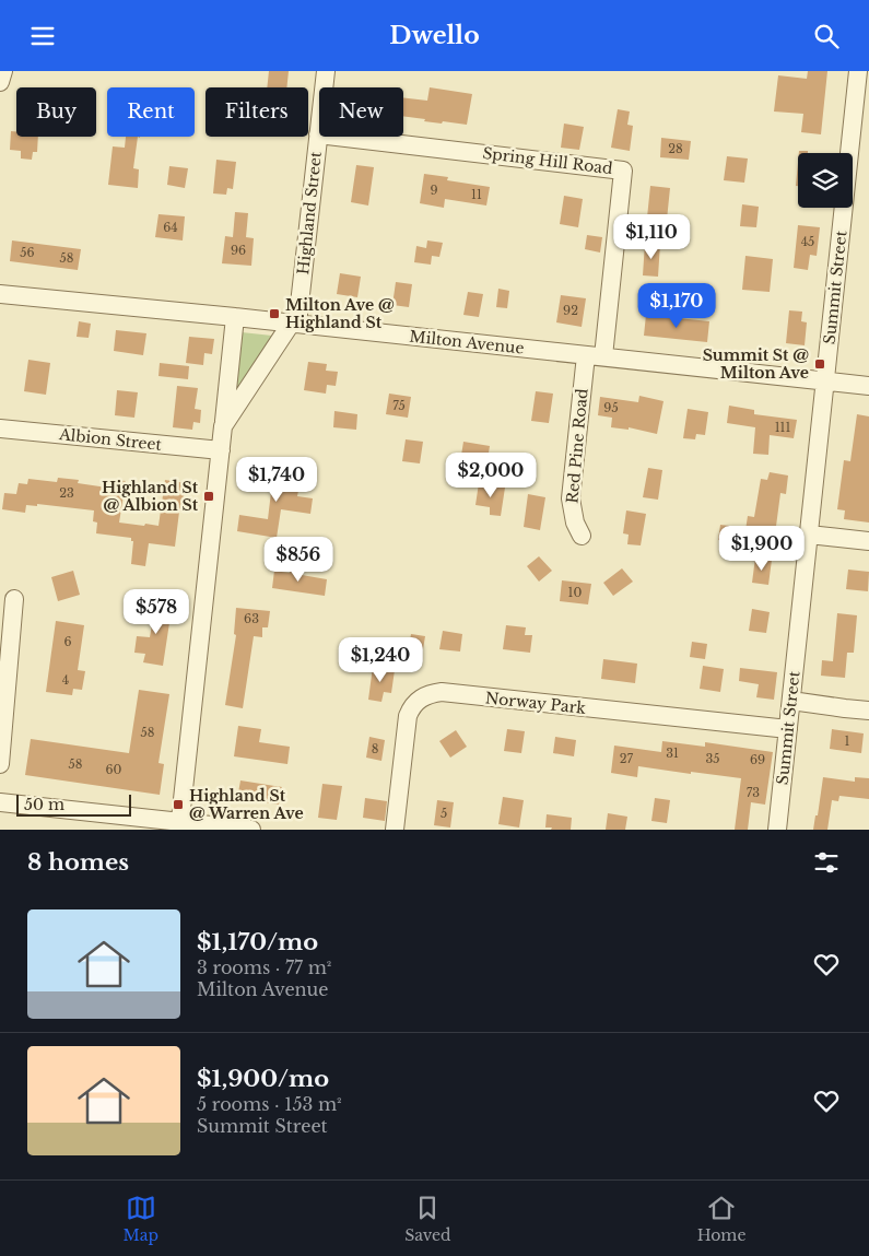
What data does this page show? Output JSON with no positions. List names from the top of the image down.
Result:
{
  "streets": {
    "street": [
      "Spring Hill Road",
      "Highland Street",
      "Summit Street",
      "Milton Avenue",
      "Albion Street",
      "Red Pine Road",
      "Norway Park"
    ]
  },
  "crossings": [
    ["Spring Hill Road", "Highland Street"],
    ["Spring Hill Road", "Milton Avenue"],
    ["Spring Hill Road", "Red Pine Road"],
    ["Highland Street", "Milton Avenue"],
    ["Highland Street", "Albion Street"],
    ["Summit Street", "Milton Avenue"],
    ["Summit Street", "Norway Park"],
    ["Milton Avenue", "Red Pine Road"]
  ],
  "places": {
    "transit": [
      "Milton Ave @ Highland St",
      "Summit St @ Milton Ave",
      "Highland St @ Albion St",
      "Highland St @ Warren Ave"
    ]
  },
  "house_numbers": [
    "28",
    "9",
    "11",
    "64",
    "45",
    "96",
    "56",
    "58",
    "92",
    "75",
    "95",
    "111",
    "23",
    "10",
    "63",
    "6",
    "4",
    "58",
    "1",
    "8",
    "31",
    "27",
    "35",
    "69",
    "58",
    "60",
    "73",
    "5"
  ],
  "scale_bar": "50 m",
  "page": {
    "header": "Dwello",
    "chip": [
      "Buy",
      "Rent",
      "Filters",
      "New"
    ],
    "price": [
      "$1,110",
      "$1,170",
      "$2,000",
      "$1,740",
      "$1,900",
      "$856",
      "$578",
      "$1,240"
    ],
    "scale": "50 m",
    "heading": "8 homes",
    "list": [
      {
        "name": "$1,170/mo",
        "note": "3 rooms · 77 m² · Milton Avenue"
      },
      {
        "name": "$1,900/mo",
        "note": "5 rooms · 153 m² · Summit Street"
      }
    ],
    "tabs": ["Map", "Saved", "Home"]
  }
}
